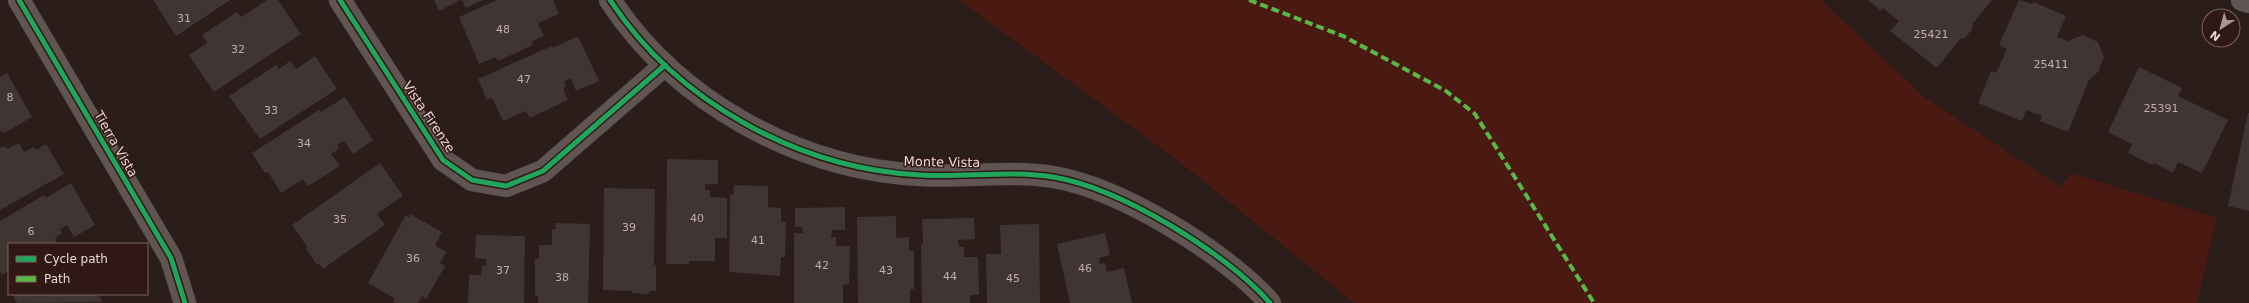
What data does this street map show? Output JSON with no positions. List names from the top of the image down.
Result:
{
  "streets": {
    "street": ["Vista Firenze", "Tierra Vista", "Monte Vista"]
  },
  "crossings": [
    ["Vista Firenze", "Monte Vista"]
  ],
  "house_numbers": [
    "31",
    "48",
    "25421",
    "32",
    "25411",
    "47",
    "8",
    "25391",
    "33",
    "34",
    "40",
    "35",
    "39",
    "6",
    "41",
    "36",
    "42",
    "46",
    "37",
    "43",
    "44",
    "38",
    "45"
  ],
  "legend": ["Cycle path", "Path"],
  "north": "bottom left"
}
